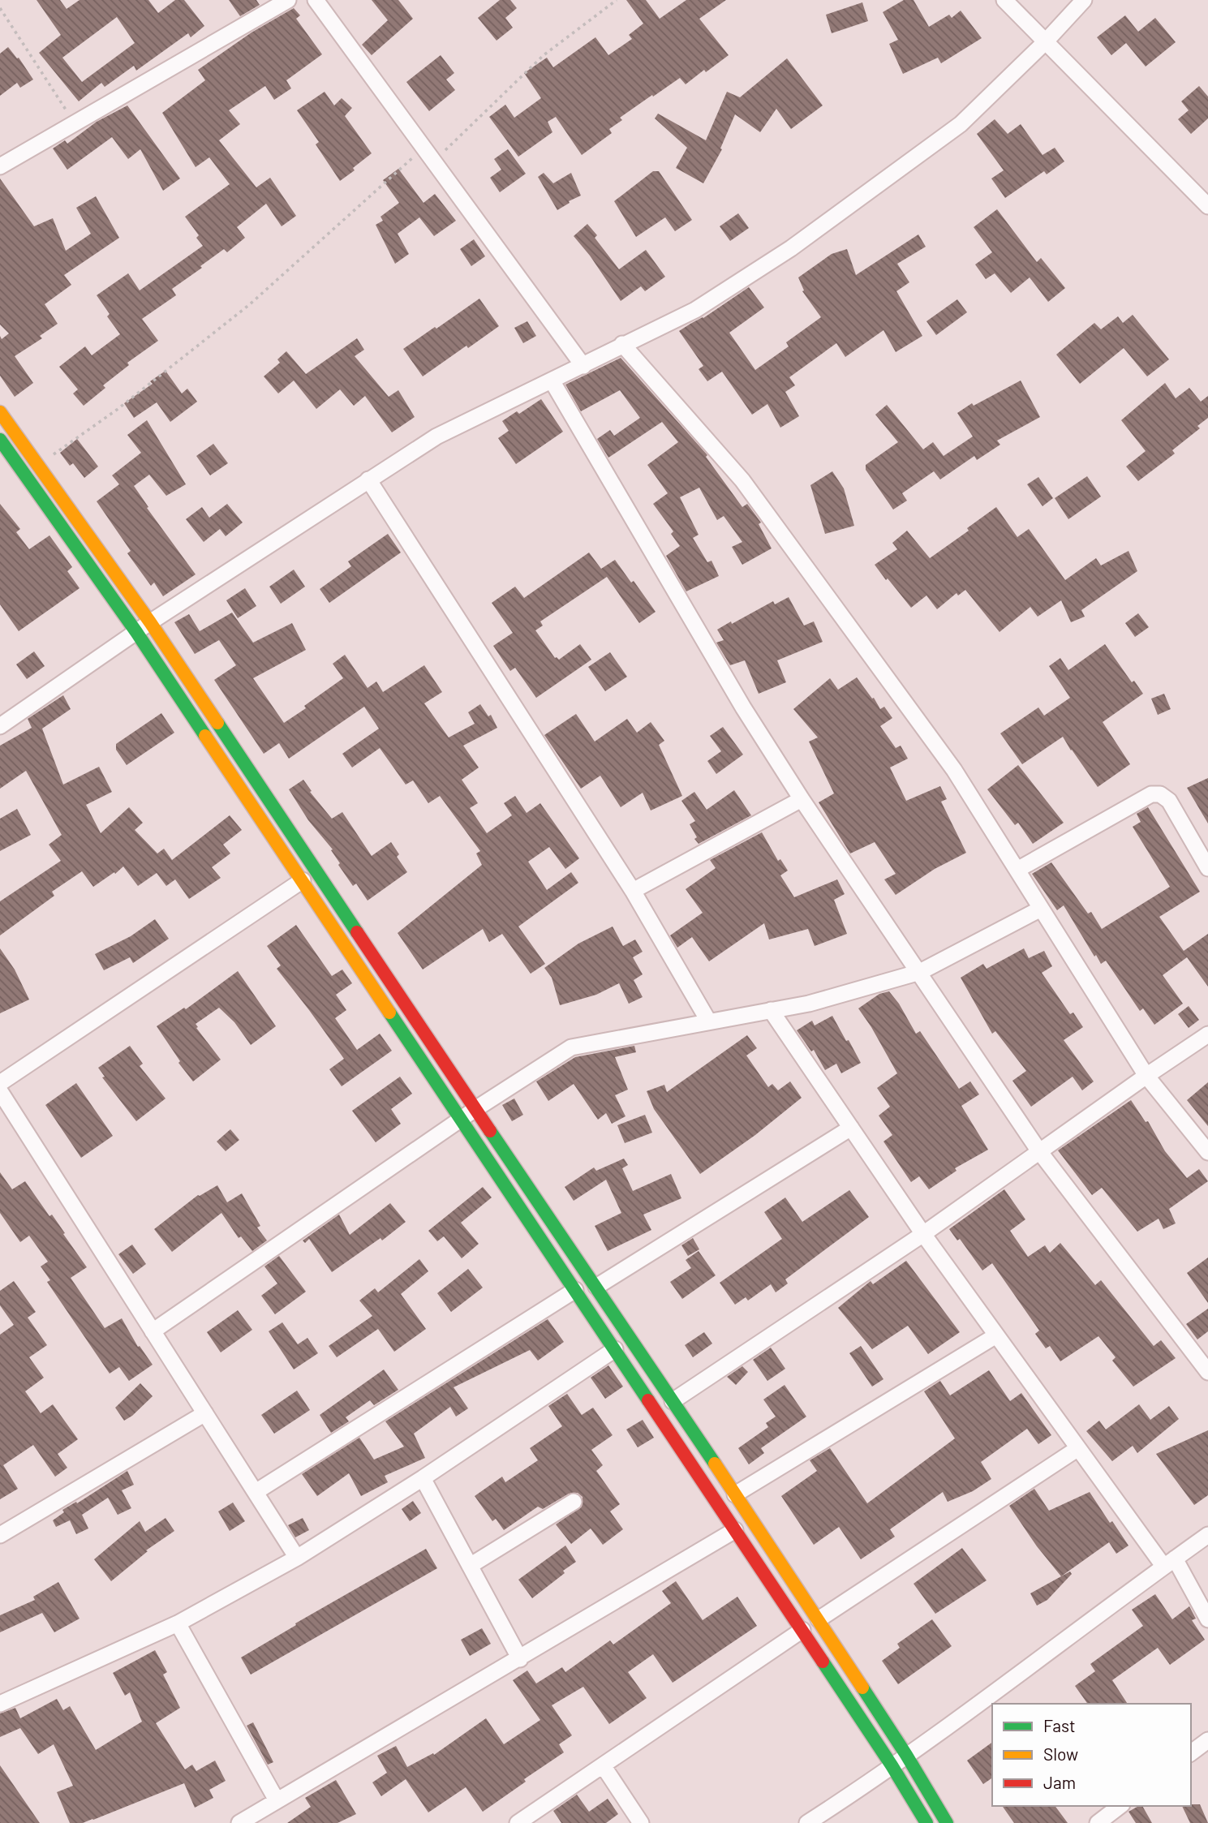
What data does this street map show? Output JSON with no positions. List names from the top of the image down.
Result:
{
  "legend": ["Fast", "Slow", "Jam"]
}
